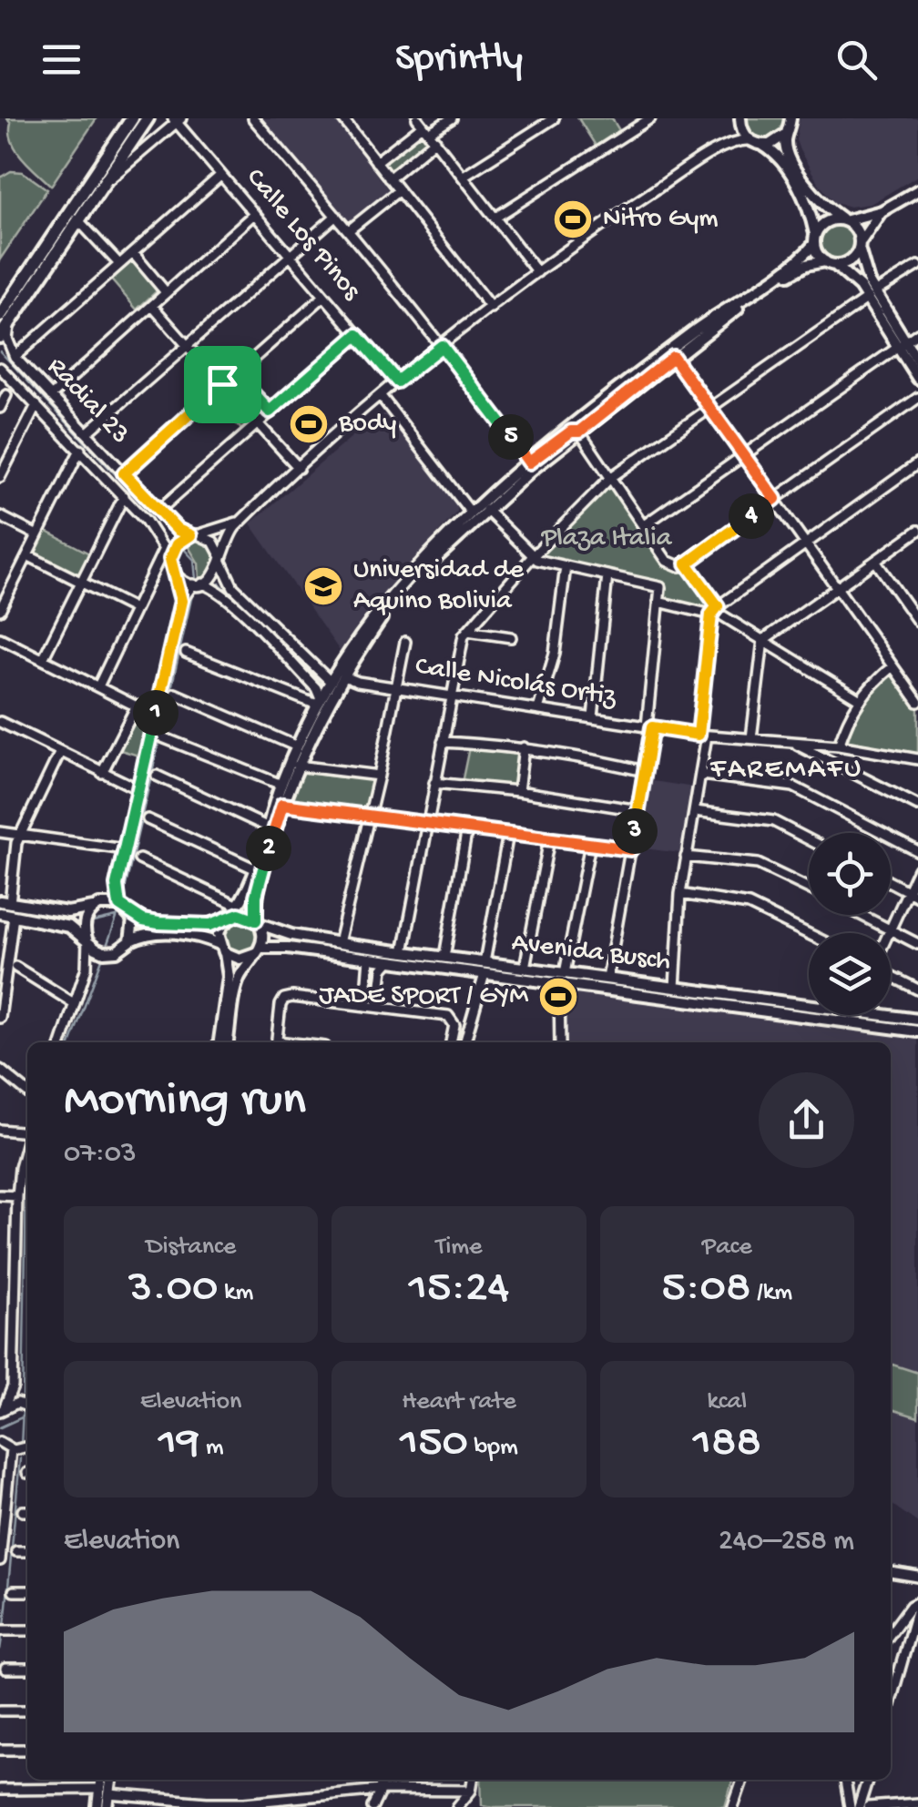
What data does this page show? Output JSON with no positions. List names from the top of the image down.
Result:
{
  "streets": {
    "main road": ["Avenida Busch"],
    "street": ["Calle Los Pinos", "Radial 23", "Calle Nicolás Ortiz"]
  },
  "districts": ["FAREMAFU"],
  "parks": ["Plaza Italia"],
  "places": {
    "sports": ["Nitro Gym", "Body", "JADE SPORT / GYM"],
    "school or university": ["Universidad de Aquino Bolivia"]
  },
  "page": {
    "header": "Sprintly",
    "pins": [
      "5",
      "4",
      "1",
      "3",
      "2"
    ],
    "heading": ["Morning run", "07:03"],
    "stats": [
      ["Distance", "3.00 km"],
      ["Time", "15:24"],
      ["Pace", "5:08 /km"],
      ["Elevation", "19 m"],
      ["Heart rate", "150 bpm"],
      ["kcal", "188"]
    ],
    "chart": ["Elevation", "240–258 m"]
  }
}
